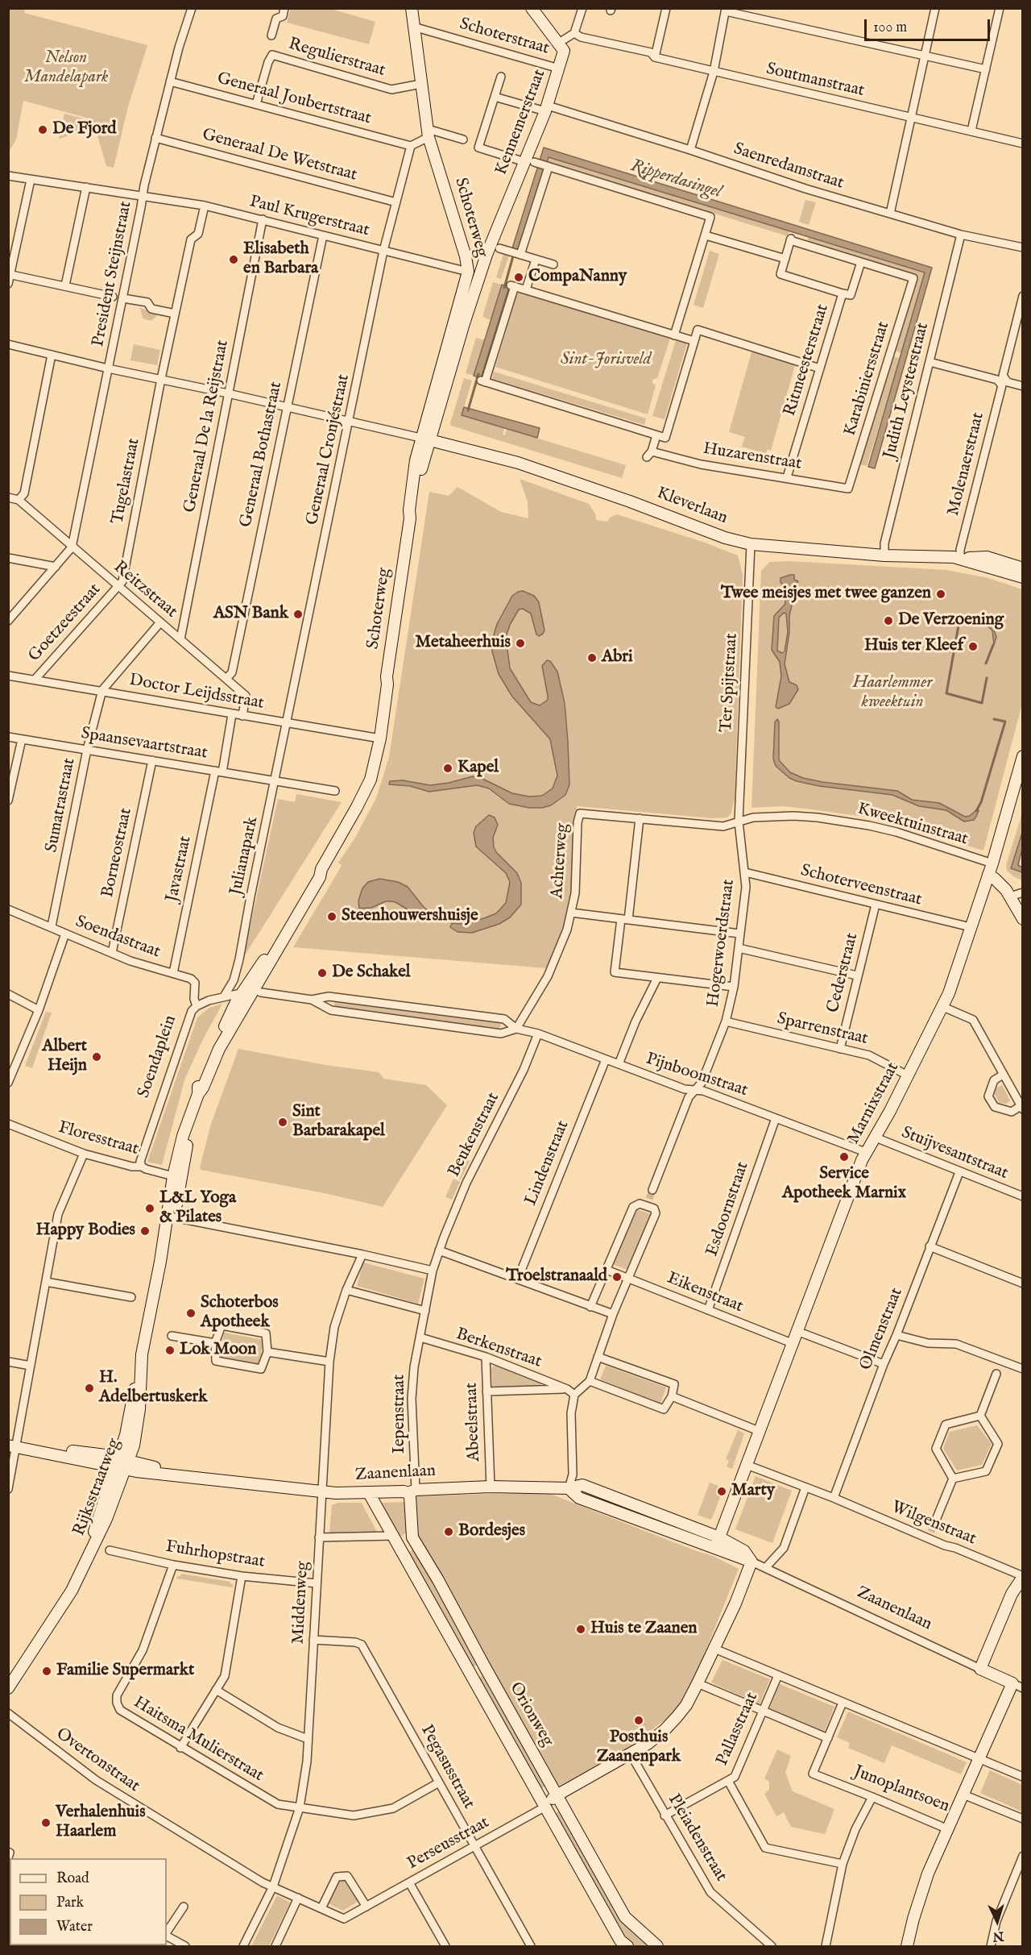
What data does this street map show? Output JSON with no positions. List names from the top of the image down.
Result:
{
  "streets": {
    "street": [
      "Schoterstraat",
      "Regulierstraat",
      "Soutmanstraat",
      "Generaal Joubertstraat",
      "Kennemerstraat",
      "Generaal De Wetstraat",
      "Saenredamstraat",
      "Paul Krugerstraat",
      "Schoterweg",
      "President Steijnstraat",
      "Ritmeesterstraat",
      "Karabiniersstraat",
      "Judith Leysterstraat",
      "Generaal De la Reijstraat",
      "Generaal Cronjéstraat",
      "Generaal Bothastraat",
      "Huzarenstraat",
      "Molenaerstraat",
      "Tugelastraat",
      "Kleverlaan",
      "Reitzstraat",
      "Goetzeestraat",
      "Ter Spijtstraat",
      "Doctor Leijdsstraat",
      "Spaansevaartstraat",
      "Sumatrastraat",
      "Kweektuinstraat",
      "Borneostraat",
      "Julianapark",
      "Achterweg",
      "Javastraat",
      "Schoterveenstraat",
      "Soendastraat",
      "Hogerwoerdstraat",
      "Cederstraat",
      "Sparrenstraat",
      "Soendaplein",
      "Pijnboomstraat",
      "Marnixstraat",
      "Beukenstraat",
      "Floresstraat",
      "Stuijvesantstraat",
      "Lindenstraat",
      "Esdoornstraat",
      "Eikenstraat",
      "Olmenstraat",
      "Berkenstraat",
      "Iepenstraat",
      "Abeelstraat",
      "Zaanenlaan",
      "Rijksstraatweg",
      "Wilgenstraat",
      "Fuhrhopstraat",
      "Middenweg",
      "Orionweg",
      "Pallasstraat",
      "Haitsma Mulierstraat",
      "Overtonstraat",
      "Pegasusstraat",
      "Junoplantsoen",
      "Pleiadenstraat",
      "Perseusstraat"
    ]
  },
  "crossings": [
    ["Schoterstraat", "Kennemerstraat"],
    ["Schoterstraat", "Schoterweg"],
    ["Regulierstraat", "Generaal Joubertstraat"],
    ["Regulierstraat", "Schoterweg"],
    ["Generaal Joubertstraat", "President Steijnstraat"],
    ["Generaal Joubertstraat", "Generaal Cronjéstraat"],
    ["Kennemerstraat", "Saenredamstraat"],
    ["Kennemerstraat", "Schoterweg"],
    ["Generaal De Wetstraat", "President Steijnstraat"],
    ["Generaal De Wetstraat", "Generaal Cronjéstraat"],
    ["Saenredamstraat", "Judith Leysterstraat"],
    ["Paul Krugerstraat", "Schoterweg"],
    ["Paul Krugerstraat", "President Steijnstraat"],
    ["Paul Krugerstraat", "Generaal De la Reijstraat"],
    ["Paul Krugerstraat", "Generaal Cronjéstraat"],
    ["Paul Krugerstraat", "Generaal Bothastraat"],
    ["Schoterweg", "Kleverlaan"],
    ["Schoterweg", "Doctor Leijdsstraat"],
    ["Schoterweg", "Soendaplein"],
    ["Schoterweg", "Pijnboomstraat"],
    ["President Steijnstraat", "Reitzstraat"],
    ["Ritmeesterstraat", "Karabiniersstraat"],
    ["Ritmeesterstraat", "Huzarenstraat"],
    ["Karabiniersstraat", "Huzarenstraat"],
    ["Judith Leysterstraat", "Kleverlaan"],
    ["Generaal De la Reijstraat", "Reitzstraat"],
    ["Generaal Cronjéstraat", "Doctor Leijdsstraat"],
    ["Generaal Cronjéstraat", "Spaansevaartstraat"],
    ["Generaal Cronjéstraat", "Julianapark"],
    ["Generaal Bothastraat", "Reitzstraat"],
    ["Molenaerstraat", "Kleverlaan"],
    ["Tugelastraat", "Reitzstraat"],
    ["Tugelastraat", "Goetzeestraat"],
    ["Kleverlaan", "Ter Spijtstraat"],
    ["Reitzstraat", "Goetzeestraat"],
    ["Reitzstraat", "Doctor Leijdsstraat"],
    ["Goetzeestraat", "Doctor Leijdsstraat"],
    ["Ter Spijtstraat", "Kweektuinstraat"],
    ["Ter Spijtstraat", "Achterweg"],
    ["Ter Spijtstraat", "Hogerwoerdstraat"],
    ["Doctor Leijdsstraat", "Sumatrastraat"],
    ["Doctor Leijdsstraat", "Javastraat"],
    ["Spaansevaartstraat", "Sumatrastraat"],
    ["Spaansevaartstraat", "Borneostraat"],
    ["Spaansevaartstraat", "Julianapark"],
    ["Spaansevaartstraat", "Javastraat"],
    ["Sumatrastraat", "Soendastraat"],
    ["Kweektuinstraat", "Achterweg"],
    ["Kweektuinstraat", "Hogerwoerdstraat"],
    ["Kweektuinstraat", "Marnixstraat"],
    ["Borneostraat", "Soendastraat"],
    ["Julianapark", "Soendaplein"],
    ["Achterweg", "Hogerwoerdstraat"],
    ["Achterweg", "Pijnboomstraat"],
    ["Javastraat", "Soendastraat"],
    ["Schoterveenstraat", "Hogerwoerdstraat"],
    ["Schoterveenstraat", "Cederstraat"],
    ["Schoterveenstraat", "Marnixstraat"],
    ["Soendastraat", "Soendaplein"],
    ["Hogerwoerdstraat", "Sparrenstraat"],
    ["Hogerwoerdstraat", "Pijnboomstraat"],
    ["Cederstraat", "Sparrenstraat"],
    ["Sparrenstraat", "Marnixstraat"],
    ["Soendaplein", "Floresstraat"],
    ["Pijnboomstraat", "Marnixstraat"],
    ["Pijnboomstraat", "Beukenstraat"],
    ["Pijnboomstraat", "Lindenstraat"],
    ["Pijnboomstraat", "Esdoornstraat"],
    ["Marnixstraat", "Stuijvesantstraat"],
    ["Marnixstraat", "Eikenstraat"],
    ["Marnixstraat", "Zaanenlaan"],
    ["Marnixstraat", "Wilgenstraat"],
    ["Beukenstraat", "Iepenstraat"],
    ["Stuijvesantstraat", "Olmenstraat"],
    ["Esdoornstraat", "Eikenstraat"],
    ["Olmenstraat", "Wilgenstraat"],
    ["Berkenstraat", "Iepenstraat"],
    ["Berkenstraat", "Abeelstraat"],
    ["Iepenstraat", "Zaanenlaan"],
    ["Iepenstraat", "Orionweg"],
    ["Abeelstraat", "Zaanenlaan"],
    ["Zaanenlaan", "Rijksstraatweg"],
    ["Zaanenlaan", "Middenweg"],
    ["Zaanenlaan", "Orionweg"],
    ["Fuhrhopstraat", "Middenweg"],
    ["Fuhrhopstraat", "Haitsma Mulierstraat"],
    ["Middenweg", "Haitsma Mulierstraat"],
    ["Middenweg", "Overtonstraat"],
    ["Middenweg", "Pegasusstraat"],
    ["Middenweg", "Perseusstraat"],
    ["Orionweg", "Perseusstraat"],
    ["Pallasstraat", "Pleiadenstraat"],
    ["Haitsma Mulierstraat", "Pegasusstraat"],
    ["Overtonstraat", "Perseusstraat"],
    ["Pegasusstraat", "Perseusstraat"]
  ],
  "water": ["Ripperdasingel"],
  "parks": ["Nelson Mandelapark", "Sint-Jorisveld", "Haarlemmer kweektuin"],
  "places": [
    "De Fjord",
    "Elisabeth en Barbara",
    "CompaNanny",
    "Twee meisjes met twee ganzen",
    "ASN Bank",
    "De Verzoening",
    "Metaheerhuis",
    "Huis ter Kleef",
    "Abri",
    "Kapel",
    "Steenhouwershuisje",
    "De Schakel",
    "Albert Heijn",
    "Sint Barbarakapel",
    "Service Apotheek Marnix",
    "L&L Yoga & Pilates",
    "Happy Bodies",
    "Troelstranaald",
    "Schoterbos Apotheek",
    "Lok Moon",
    "H. Adelbertuskerk",
    "Marty",
    "Bordesjes",
    "Huis te Zaanen",
    "Familie Supermarkt",
    "Posthuis Zaanenpark",
    "Verhalenhuis Haarlem"
  ],
  "legend": ["Road", "Park", "Water"],
  "scale_bar": "100 m",
  "north": "bottom"
}
